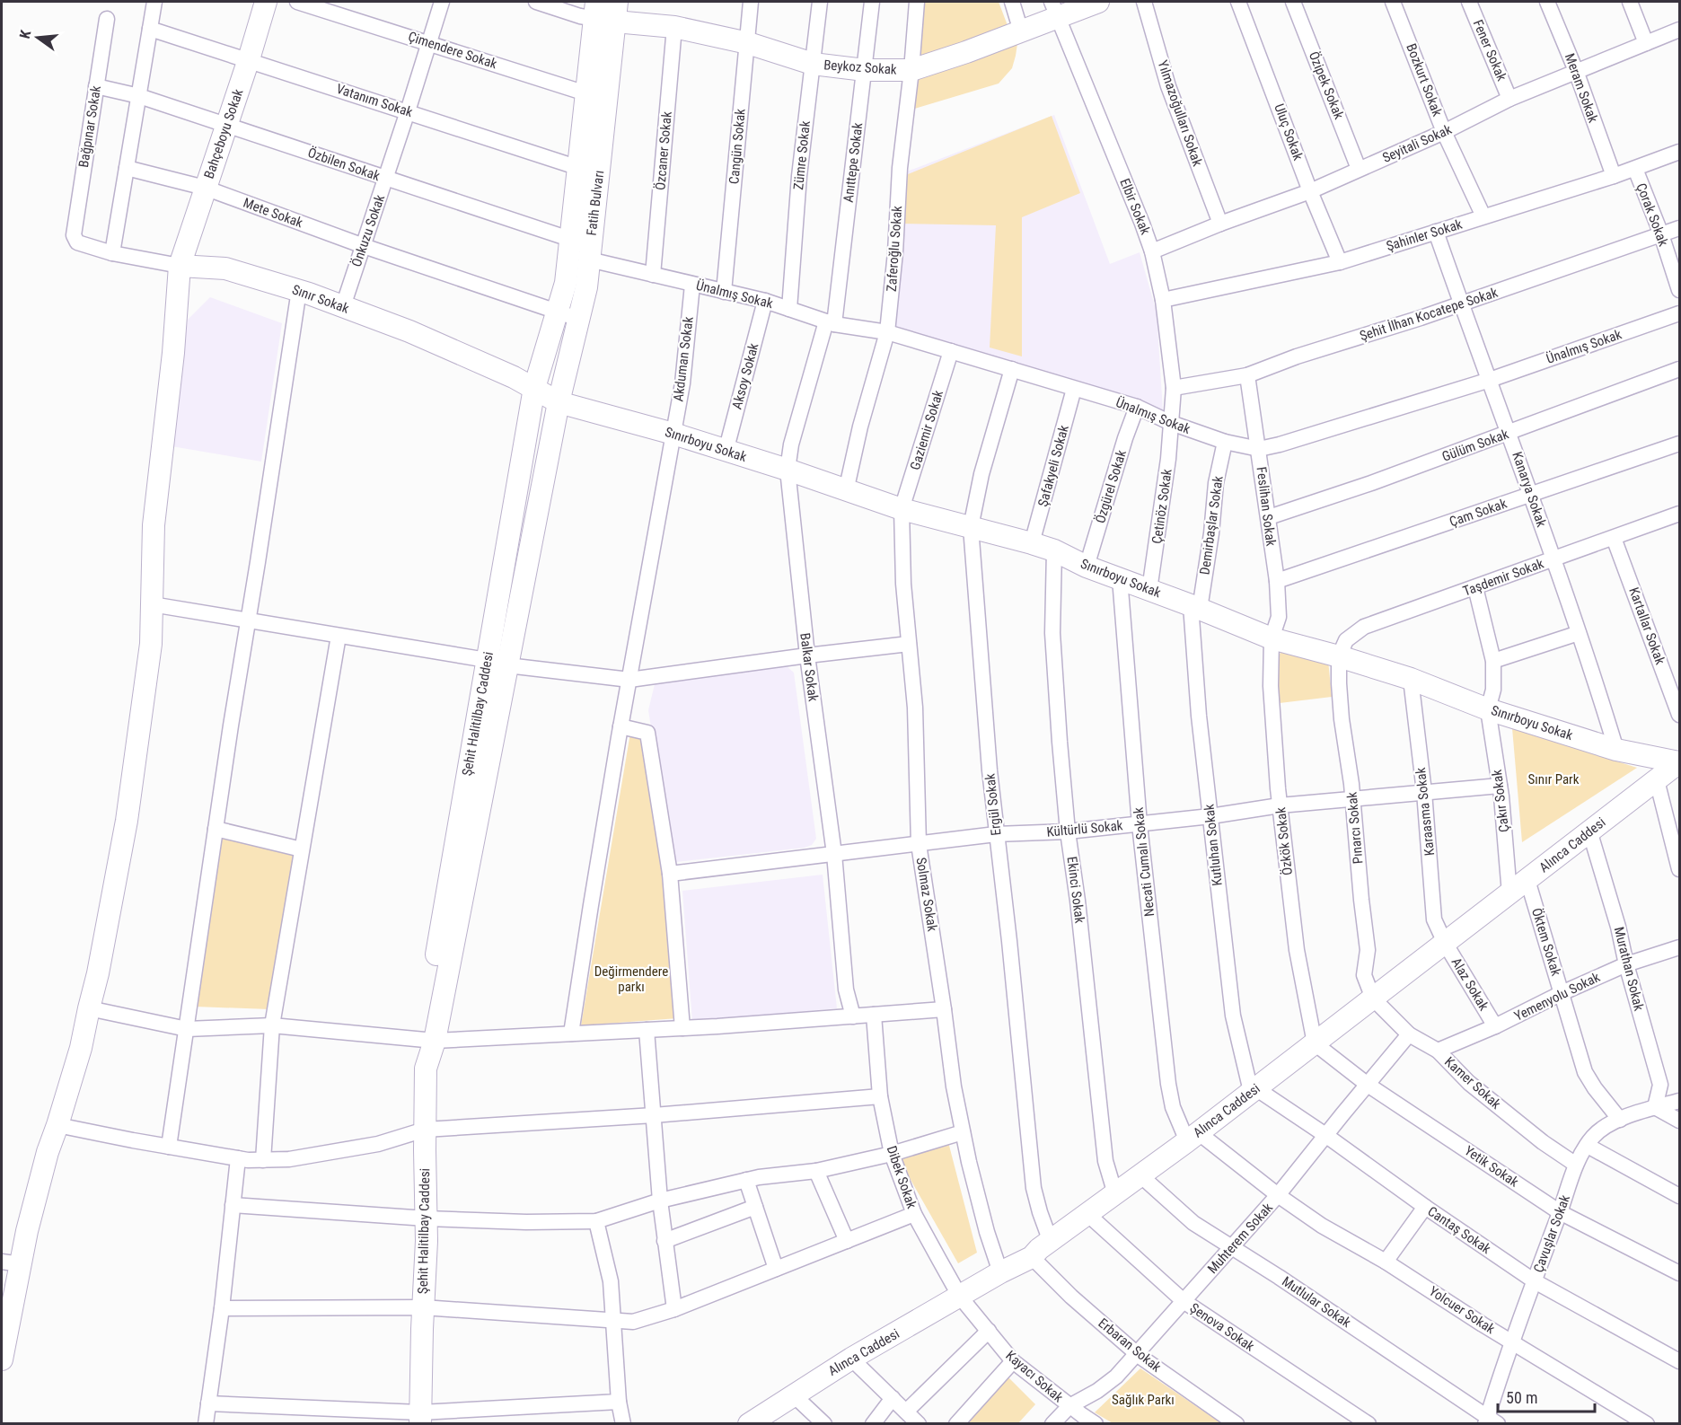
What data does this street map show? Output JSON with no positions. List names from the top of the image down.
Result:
{
  "streets": {
    "street": [
      "Çimendere Sokak",
      "Fener Sokak",
      "Beykoz Sokak",
      "Bozkurt Sokak",
      "Özipek Sokak",
      "Meram Sokak",
      "Vatanım Sokak",
      "Yılmazoğulları Sokak",
      "Bağpınar Sokak",
      "Uluç Sokak",
      "Bahçeboyu Sokak",
      "Seyitali Sokak",
      "Cangün Sokak",
      "Özcaner Sokak",
      "Zümre Sokak",
      "Anıttepe Sokak",
      "Özbilen Sokak",
      "Fatih Bulvarı",
      "Elbir Sokak",
      "Mete Sokak",
      "Çorak Sokak",
      "Önkuzu Sokak",
      "Şahinler Sokak",
      "Zaferoğlu Sokak",
      "Ünalmış Sokak",
      "Sınır Sokak",
      "Şehit İlhan Kocatepe Sokak",
      "Akduman Sokak",
      "Aksoy Sokak",
      "Gaziemir Sokak",
      "Sınırboyu Sokak",
      "Gülüm Sokak",
      "Şafakyeli Sokak",
      "Özgürel Sokak",
      "Kanarya Sokak",
      "Çetinöz Sokak",
      "Feslihan Sokak",
      "Çam Sokak",
      "Demirbaşlar Sokak",
      "Taşdemir Sokak",
      "Kartallar Sokak",
      "Balkar Sokak",
      "Şehit Halitilbay Caddesi",
      "Çakır Sokak",
      "Ergül Sokak",
      "Karaasma Sokak",
      "Pınarcı Sokak",
      "Kültürlü Sokak",
      "Özkök Sokak",
      "Kutluhan Sokak",
      "Alınca Caddesi",
      "Necati Cumalı Sokak",
      "Ekinci Sokak",
      "Solmaz Sokak",
      "Öktem Sokak",
      "Murathan Sokak",
      "Alaz Sokak",
      "Yemenyolu Sokak",
      "Kamer Sokak",
      "Yetik Sokak",
      "Dibek Sokak",
      "Cantaş Sokak",
      "Çavuşlar Sokak",
      "Muhterem Sokak",
      "Mutlular Sokak",
      "Yolcuer Sokak",
      "Şenova Sokak",
      "Erbaran Sokak",
      "Kayacı Sokak"
    ]
  },
  "crossings": [
    ["Çimendere Sokak", "Fatih Bulvarı"],
    ["Çimendere Sokak", "Önkuzu Sokak"],
    ["Fener Sokak", "Seyitali Sokak"],
    ["Beykoz Sokak", "Cangün Sokak"],
    ["Beykoz Sokak", "Özcaner Sokak"],
    ["Beykoz Sokak", "Zümre Sokak"],
    ["Beykoz Sokak", "Anıttepe Sokak"],
    ["Beykoz Sokak", "Fatih Bulvarı"],
    ["Beykoz Sokak", "Elbir Sokak"],
    ["Beykoz Sokak", "Zaferoğlu Sokak"],
    ["Bozkurt Sokak", "Seyitali Sokak"],
    ["Bozkurt Sokak", "Şahinler Sokak"],
    ["Özipek Sokak", "Seyitali Sokak"],
    ["Meram Sokak", "Seyitali Sokak"],
    ["Meram Sokak", "Şahinler Sokak"],
    ["Vatanım Sokak", "Bahçeboyu Sokak"],
    ["Vatanım Sokak", "Fatih Bulvarı"],
    ["Vatanım Sokak", "Önkuzu Sokak"],
    ["Yılmazoğulları Sokak", "Seyitali Sokak"],
    ["Bağpınar Sokak", "Özbilen Sokak"],
    ["Bağpınar Sokak", "Sınır Sokak"],
    ["Uluç Sokak", "Seyitali Sokak"],
    ["Uluç Sokak", "Şahinler Sokak"],
    ["Bahçeboyu Sokak", "Özbilen Sokak"],
    ["Bahçeboyu Sokak", "Mete Sokak"],
    ["Bahçeboyu Sokak", "Sınır Sokak"],
    ["Seyitali Sokak", "Elbir Sokak"],
    ["Cangün Sokak", "Ünalmış Sokak"],
    ["Özcaner Sokak", "Ünalmış Sokak"],
    ["Zümre Sokak", "Ünalmış Sokak"],
    ["Anıttepe Sokak", "Ünalmış Sokak"],
    ["Anıttepe Sokak", "Balkar Sokak"],
    ["Özbilen Sokak", "Fatih Bulvarı"],
    ["Özbilen Sokak", "Önkuzu Sokak"],
    ["Özbilen Sokak", "Ünalmış Sokak"],
    ["Özbilen Sokak", "Şehit Halitilbay Caddesi"],
    ["Fatih Bulvarı", "Mete Sokak"],
    ["Fatih Bulvarı", "Ünalmış Sokak"],
    ["Fatih Bulvarı", "Sınır Sokak"],
    ["Fatih Bulvarı", "Sınırboyu Sokak"],
    ["Fatih Bulvarı", "Şehit Halitilbay Caddesi"],
    ["Elbir Sokak", "Şahinler Sokak"],
    ["Elbir Sokak", "Ünalmış Sokak"],
    ["Elbir Sokak", "Şehit İlhan Kocatepe Sokak"],
    ["Elbir Sokak", "Çetinöz Sokak"],
    ["Mete Sokak", "Önkuzu Sokak"],
    ["Mete Sokak", "Şehit Halitilbay Caddesi"],
    ["Çorak Sokak", "Şahinler Sokak"],
    ["Çorak Sokak", "Şehit İlhan Kocatepe Sokak"],
    ["Önkuzu Sokak", "Sınır Sokak"],
    ["Şahinler Sokak", "Kanarya Sokak"],
    ["Zaferoğlu Sokak", "Ünalmış Sokak"],
    ["Zaferoğlu Sokak", "Sınırboyu Sokak"],
    ["Ünalmış Sokak", "Akduman Sokak"],
    ["Ünalmış Sokak", "Aksoy Sokak"],
    ["Ünalmış Sokak", "Gaziemir Sokak"],
    ["Ünalmış Sokak", "Şafakyeli Sokak"],
    ["Ünalmış Sokak", "Özgürel Sokak"],
    ["Ünalmış Sokak", "Kanarya Sokak"],
    ["Ünalmış Sokak", "Çetinöz Sokak"],
    ["Ünalmış Sokak", "Feslihan Sokak"],
    ["Ünalmış Sokak", "Demirbaşlar Sokak"],
    ["Ünalmış Sokak", "Balkar Sokak"],
    ["Ünalmış Sokak", "Şehit Halitilbay Caddesi"],
    ["Ünalmış Sokak", "Ergül Sokak"],
    ["Sınır Sokak", "Sınırboyu Sokak"],
    ["Sınır Sokak", "Şehit Halitilbay Caddesi"],
    ["Şehit İlhan Kocatepe Sokak", "Kanarya Sokak"],
    ["Şehit İlhan Kocatepe Sokak", "Feslihan Sokak"],
    ["Akduman Sokak", "Sınırboyu Sokak"],
    ["Aksoy Sokak", "Sınırboyu Sokak"],
    ["Gaziemir Sokak", "Sınırboyu Sokak"],
    ["Gaziemir Sokak", "Solmaz Sokak"],
    ["Sınırboyu Sokak", "Şafakyeli Sokak"],
    ["Sınırboyu Sokak", "Özgürel Sokak"],
    ["Sınırboyu Sokak", "Kanarya Sokak"],
    ["Sınırboyu Sokak", "Çetinöz Sokak"],
    ["Sınırboyu Sokak", "Feslihan Sokak"],
    ["Sınırboyu Sokak", "Demirbaşlar Sokak"],
    ["Sınırboyu Sokak", "Taşdemir Sokak"],
    ["Sınırboyu Sokak", "Balkar Sokak"],
    ["Sınırboyu Sokak", "Şehit Halitilbay Caddesi"],
    ["Sınırboyu Sokak", "Çakır Sokak"],
    ["Sınırboyu Sokak", "Ergül Sokak"],
    ["Sınırboyu Sokak", "Karaasma Sokak"],
    ["Sınırboyu Sokak", "Pınarcı Sokak"],
    ["Sınırboyu Sokak", "Özkök Sokak"],
    ["Sınırboyu Sokak", "Kutluhan Sokak"],
    ["Sınırboyu Sokak", "Alınca Caddesi"],
    ["Sınırboyu Sokak", "Necati Cumalı Sokak"],
    ["Sınırboyu Sokak", "Ekinci Sokak"],
    ["Sınırboyu Sokak", "Solmaz Sokak"],
    ["Gülüm Sokak", "Kanarya Sokak"],
    ["Gülüm Sokak", "Feslihan Sokak"],
    ["Kanarya Sokak", "Çam Sokak"],
    ["Kanarya Sokak", "Taşdemir Sokak"],
    ["Feslihan Sokak", "Çam Sokak"],
    ["Feslihan Sokak", "Özkök Sokak"],
    ["Demirbaşlar Sokak", "Kutluhan Sokak"],
    ["Taşdemir Sokak", "Kartallar Sokak"],
    ["Taşdemir Sokak", "Çakır Sokak"],
    ["Taşdemir Sokak", "Pınarcı Sokak"],
    ["Balkar Sokak", "Kültürlü Sokak"],
    ["Çakır Sokak", "Kültürlü Sokak"],
    ["Çakır Sokak", "Alınca Caddesi"],
    ["Ergül Sokak", "Kültürlü Sokak"],
    ["Ergül Sokak", "Alınca Caddesi"],
    ["Karaasma Sokak", "Kültürlü Sokak"],
    ["Karaasma Sokak", "Alınca Caddesi"],
    ["Karaasma Sokak", "Alaz Sokak"],
    ["Pınarcı Sokak", "Kültürlü Sokak"],
    ["Pınarcı Sokak", "Alınca Caddesi"],
    ["Pınarcı Sokak", "Kamer Sokak"],
    ["Kültürlü Sokak", "Özkök Sokak"],
    ["Kültürlü Sokak", "Kutluhan Sokak"],
    ["Kültürlü Sokak", "Necati Cumalı Sokak"],
    ["Kültürlü Sokak", "Ekinci Sokak"],
    ["Kültürlü Sokak", "Solmaz Sokak"],
    ["Özkök Sokak", "Alınca Caddesi"],
    ["Özkök Sokak", "Yetik Sokak"],
    ["Kutluhan Sokak", "Alınca Caddesi"],
    ["Kutluhan Sokak", "Cantaş Sokak"],
    ["Alınca Caddesi", "Necati Cumalı Sokak"],
    ["Alınca Caddesi", "Ekinci Sokak"],
    ["Alınca Caddesi", "Solmaz Sokak"],
    ["Alınca Caddesi", "Öktem Sokak"],
    ["Alınca Caddesi", "Murathan Sokak"],
    ["Alınca Caddesi", "Alaz Sokak"],
    ["Alınca Caddesi", "Kamer Sokak"],
    ["Alınca Caddesi", "Yetik Sokak"],
    ["Alınca Caddesi", "Dibek Sokak"],
    ["Alınca Caddesi", "Cantaş Sokak"],
    ["Alınca Caddesi", "Mutlular Sokak"],
    ["Alınca Caddesi", "Yolcuer Sokak"],
    ["Alınca Caddesi", "Şenova Sokak"],
    ["Alınca Caddesi", "Erbaran Sokak"],
    ["Alınca Caddesi", "Kayacı Sokak"],
    ["Necati Cumalı Sokak", "Yolcuer Sokak"],
    ["Öktem Sokak", "Yemenyolu Sokak"],
    ["Öktem Sokak", "Çavuşlar Sokak"],
    ["Murathan Sokak", "Yemenyolu Sokak"],
    ["Murathan Sokak", "Çavuşlar Sokak"],
    ["Alaz Sokak", "Yemenyolu Sokak"],
    ["Yemenyolu Sokak", "Kamer Sokak"],
    ["Kamer Sokak", "Çavuşlar Sokak"],
    ["Kamer Sokak", "Muhterem Sokak"],
    ["Yetik Sokak", "Çavuşlar Sokak"],
    ["Yetik Sokak", "Muhterem Sokak"],
    ["Dibek Sokak", "Kayacı Sokak"],
    ["Cantaş Sokak", "Çavuşlar Sokak"],
    ["Cantaş Sokak", "Muhterem Sokak"],
    ["Çavuşlar Sokak", "Mutlular Sokak"],
    ["Çavuşlar Sokak", "Yolcuer Sokak"],
    ["Muhterem Sokak", "Mutlular Sokak"],
    ["Muhterem Sokak", "Yolcuer Sokak"],
    ["Muhterem Sokak", "Şenova Sokak"],
    ["Muhterem Sokak", "Erbaran Sokak"],
    ["Muhterem Sokak", "Kayacı Sokak"]
  ],
  "parks": ["Sınır Park", "Değirmendere parkı", "Sağlık Parkı"],
  "scale_bar": "50 m",
  "north": "left"
}
